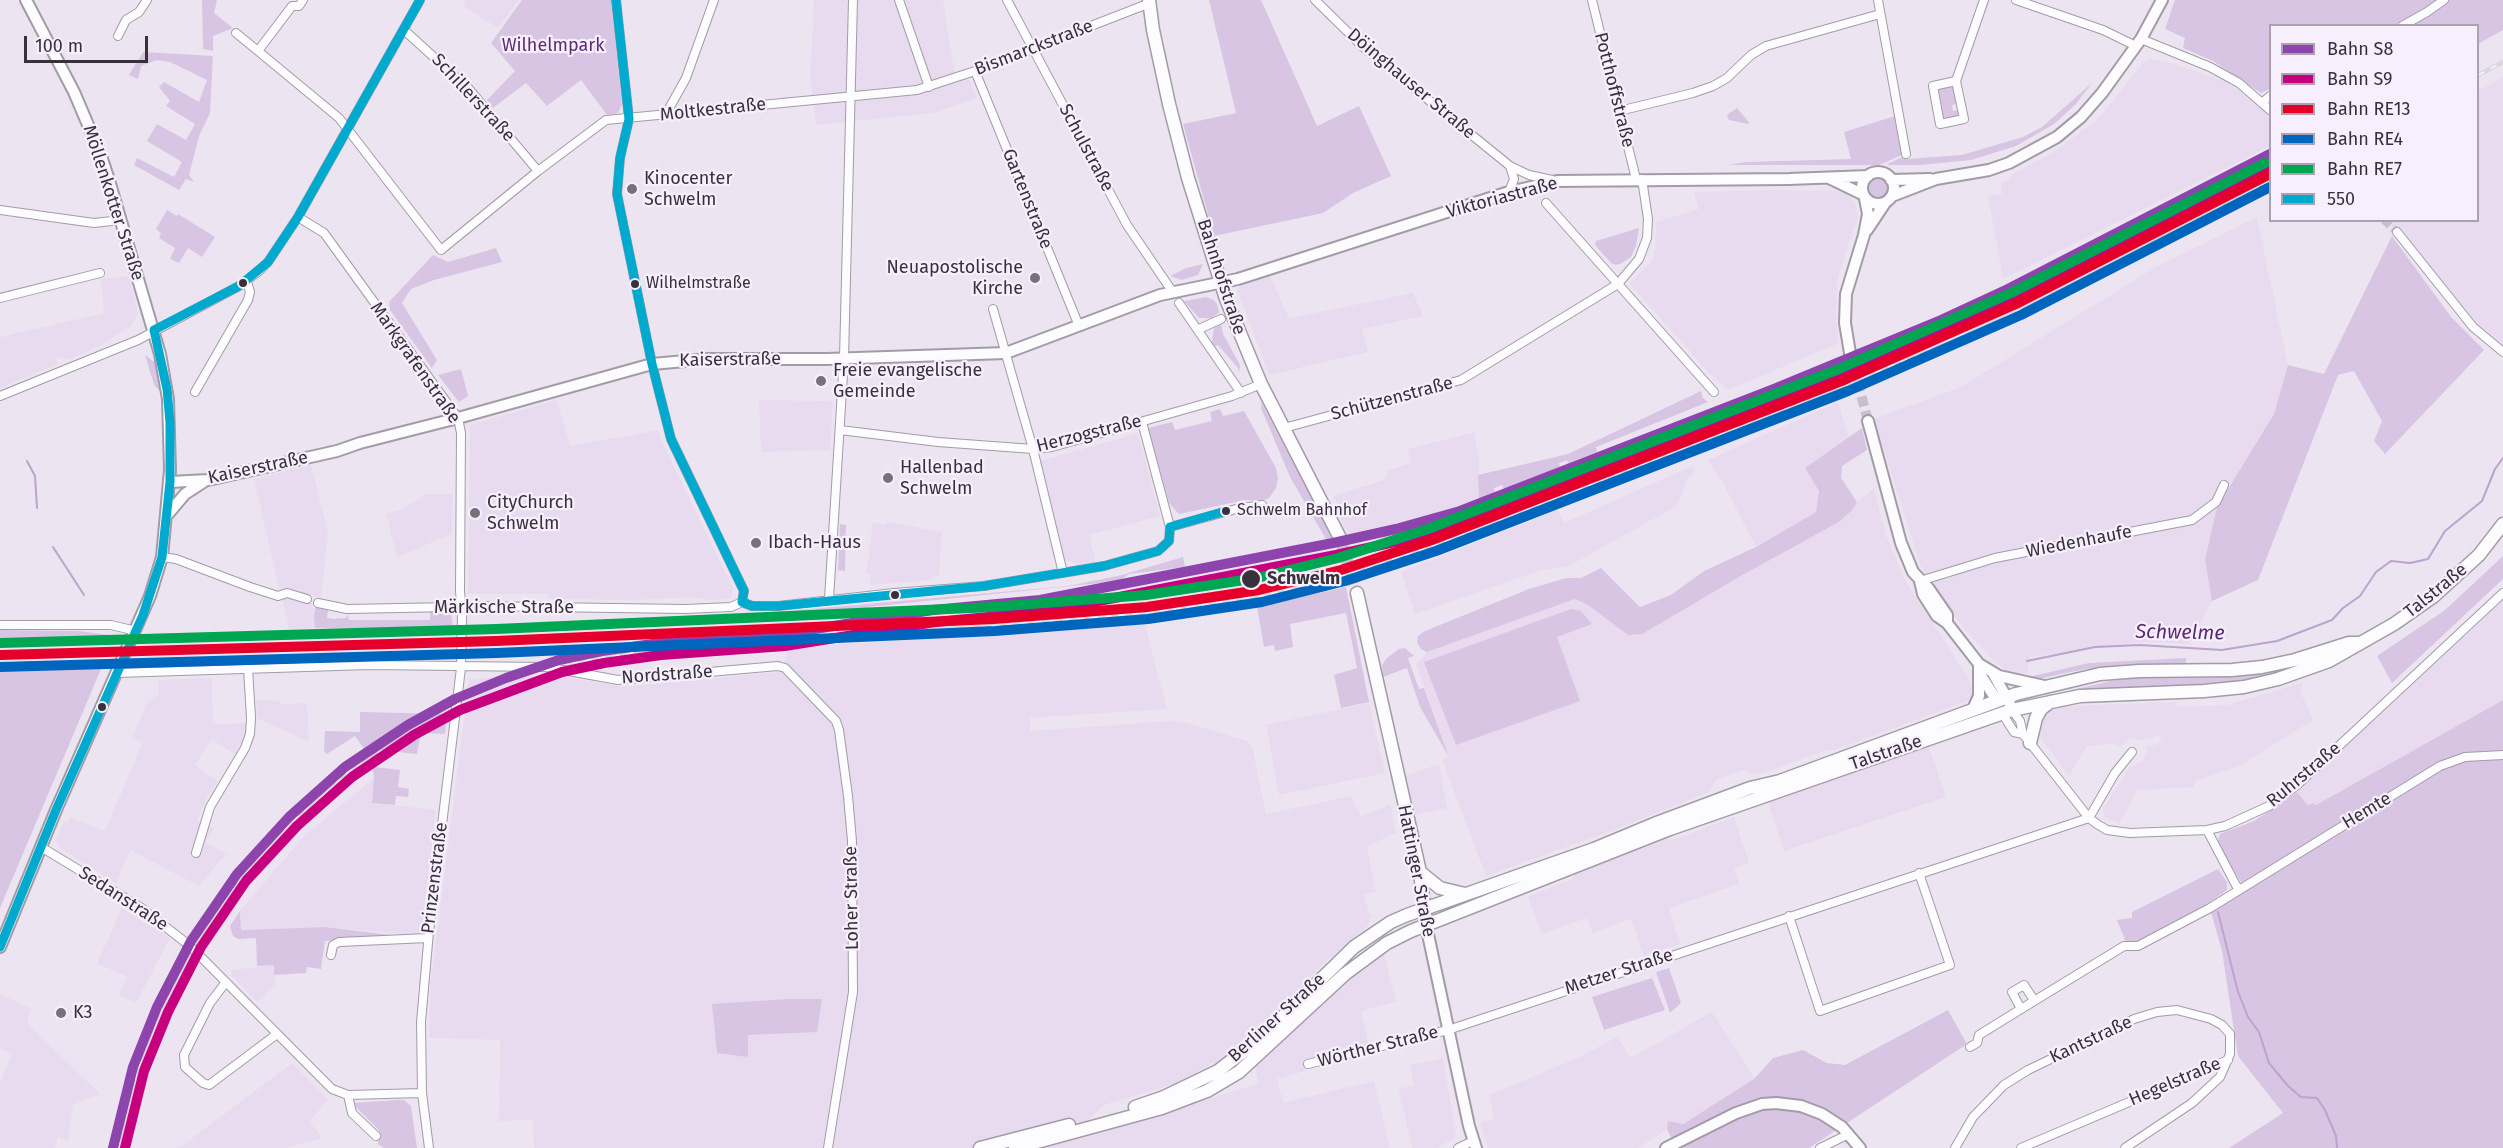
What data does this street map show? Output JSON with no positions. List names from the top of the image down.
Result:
{
  "streets": {
    "main road": [
      "Viktoriastraße",
      "Möllenkotter Straße",
      "Bahnhofstraße",
      "Kaiserstraße",
      "Talstraße",
      "Hattinger Straße",
      "Berliner Straße"
    ],
    "street": [
      "Bismarckstraße",
      "Döinghauser Straße",
      "Potthoffstraße",
      "Schillerstraße",
      "Moltkestraße",
      "Schulstraße",
      "Gartenstraße",
      "Markgrafenstraße",
      "Schützenstraße",
      "Herzogstraße",
      "Wiedenhaufe",
      "Märkische Straße",
      "Nordstraße",
      "Ruhrstraße",
      "Hemte",
      "Prinzenstraße",
      "Loher Straße",
      "Sedanstraße",
      "Metzer Straße",
      "Kantstraße",
      "Wörther Straße",
      "Hegelstraße"
    ]
  },
  "crossings": [
    ["Bismarckstraße", "Moltkestraße"],
    ["Bismarckstraße", "Schulstraße"],
    ["Bismarckstraße", "Gartenstraße"],
    ["Bismarckstraße", "Bahnhofstraße"],
    ["Döinghauser Straße", "Viktoriastraße"],
    ["Potthoffstraße", "Viktoriastraße"],
    ["Potthoffstraße", "Schützenstraße"],
    ["Schillerstraße", "Moltkestraße"],
    ["Schulstraße", "Kaiserstraße"],
    ["Viktoriastraße", "Bahnhofstraße"],
    ["Viktoriastraße", "Kaiserstraße"],
    ["Gartenstraße", "Kaiserstraße"],
    ["Möllenkotter Straße", "Kaiserstraße"],
    ["Möllenkotter Straße", "Nordstraße"],
    ["Möllenkotter Straße", "Sedanstraße"],
    ["Bahnhofstraße", "Kaiserstraße"],
    ["Bahnhofstraße", "Schützenstraße"],
    ["Bahnhofstraße", "Herzogstraße"],
    ["Kaiserstraße", "Markgrafenstraße"],
    ["Markgrafenstraße", "Märkische Straße"],
    ["Markgrafenstraße", "Prinzenstraße"],
    ["Talstraße", "Ruhrstraße"],
    ["Talstraße", "Hattinger Straße"],
    ["Talstraße", "Berliner Straße"],
    ["Märkische Straße", "Prinzenstraße"],
    ["Nordstraße", "Prinzenstraße"],
    ["Nordstraße", "Loher Straße"],
    ["Ruhrstraße", "Metzer Straße"],
    ["Hattinger Straße", "Metzer Straße"],
    ["Hattinger Straße", "Berliner Straße"],
    ["Hattinger Straße", "Wörther Straße"],
    ["Metzer Straße", "Wörther Straße"],
    ["Kantstraße", "Hegelstraße"]
  ],
  "water": ["Schwelme"],
  "parks": ["Wilhelmpark"],
  "places": [
    "Kinocenter Schwelm",
    "Neuapostolische Kirche",
    "Wilhelmstraße",
    "Freie evangelische Gemeinde",
    "Hallenbad Schwelm",
    "Schwelm Bahnhof",
    "CityChurch Schwelm",
    "Ibach-Haus",
    "Schwelm",
    "K3"
  ],
  "lines": [
    "transit line 550",
    "rail line S8",
    "rail line RE7",
    "rail line S9",
    "rail line RE13",
    "rail line RE4"
  ],
  "legend": [
    "Bahn S8",
    "Bahn S9",
    "Bahn RE13",
    "Bahn RE4",
    "Bahn RE7",
    "550"
  ],
  "scale_bar": "100 m"
}
